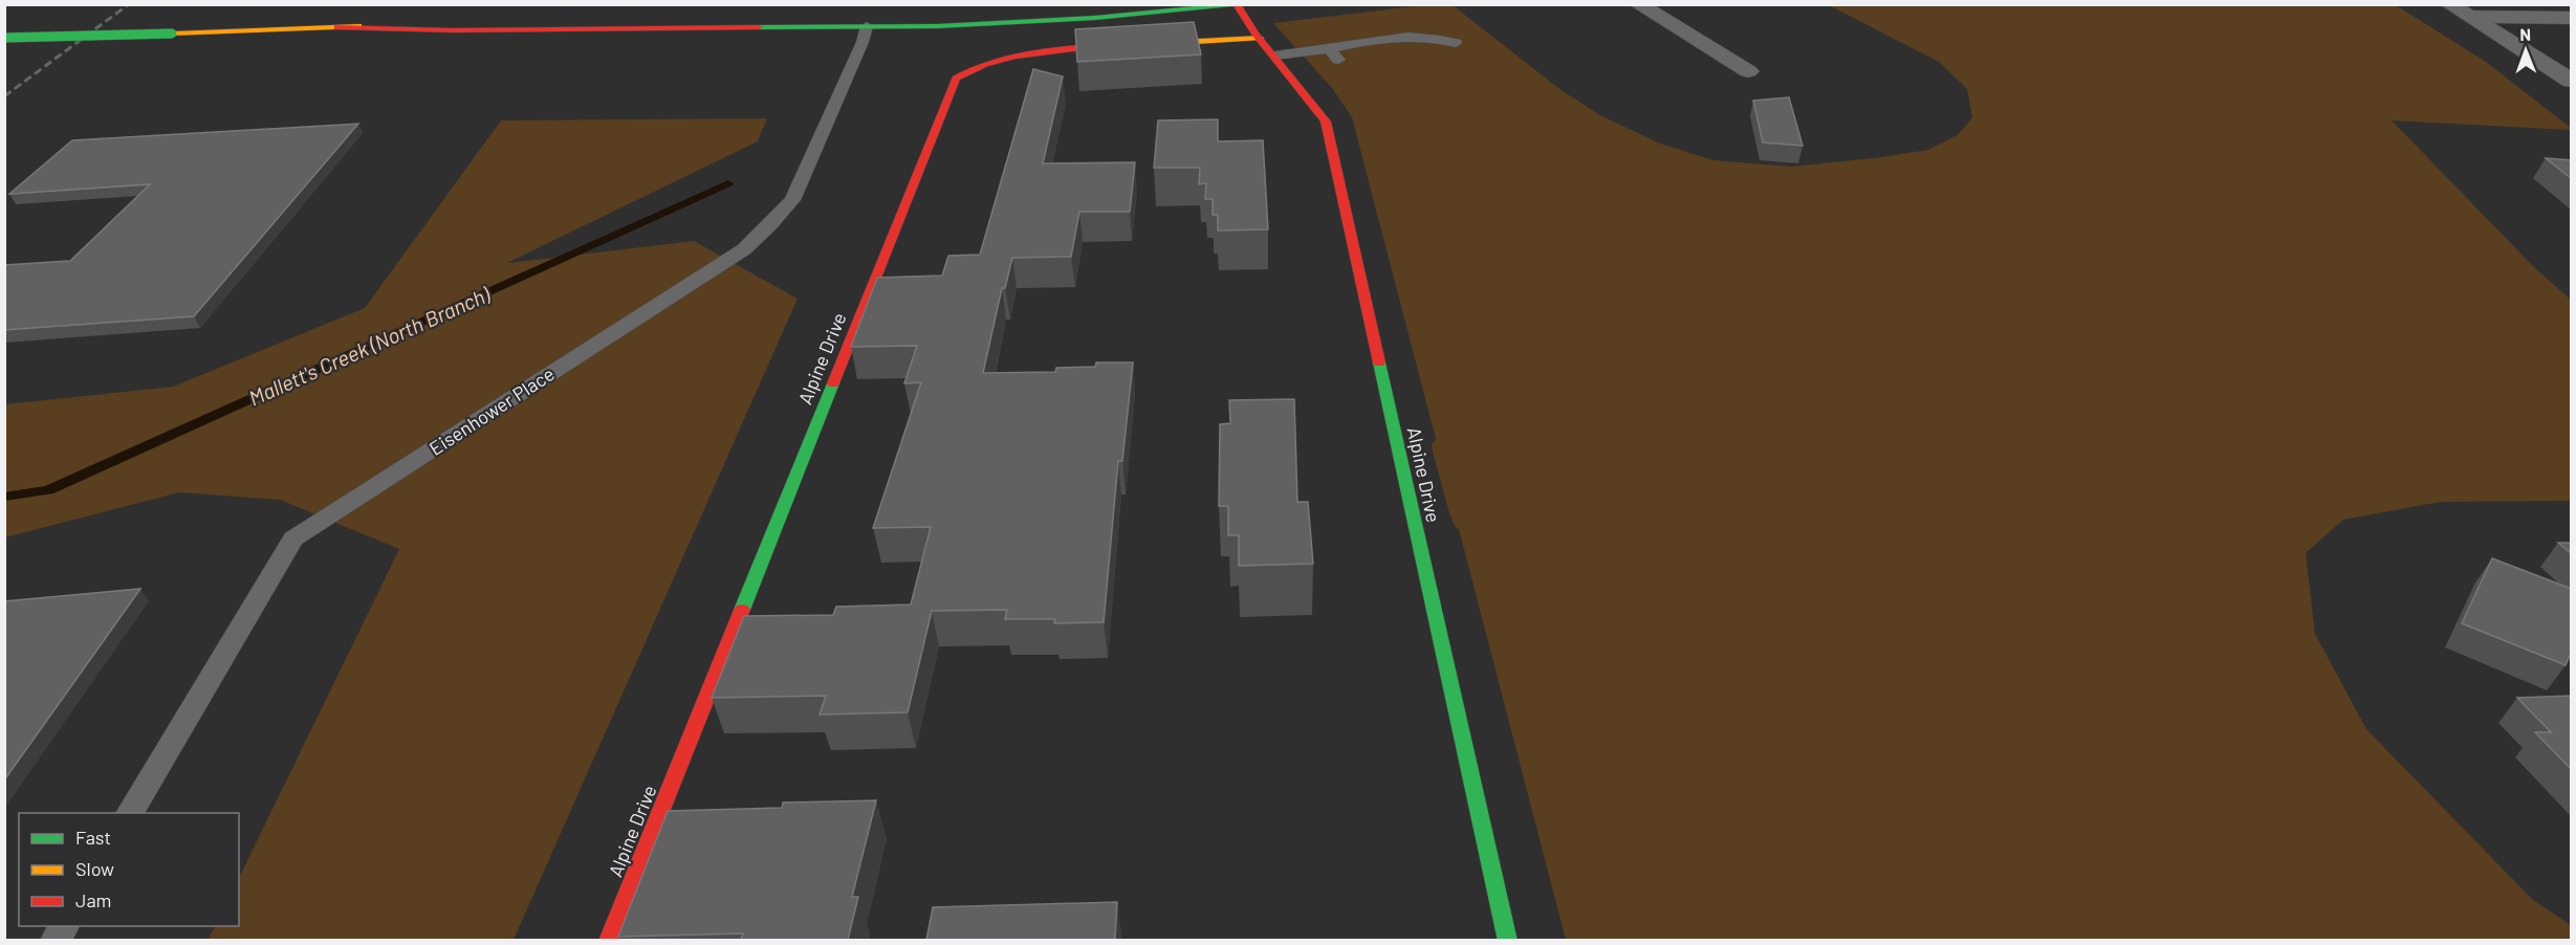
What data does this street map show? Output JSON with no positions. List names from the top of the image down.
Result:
{
  "streets": {
    "street": ["Alpine Drive"],
    "lane": ["Eisenhower Place"]
  },
  "water": ["Mallett's Creek (North Branch)"],
  "legend": ["Fast", "Slow", "Jam"],
  "north": "top"
}
